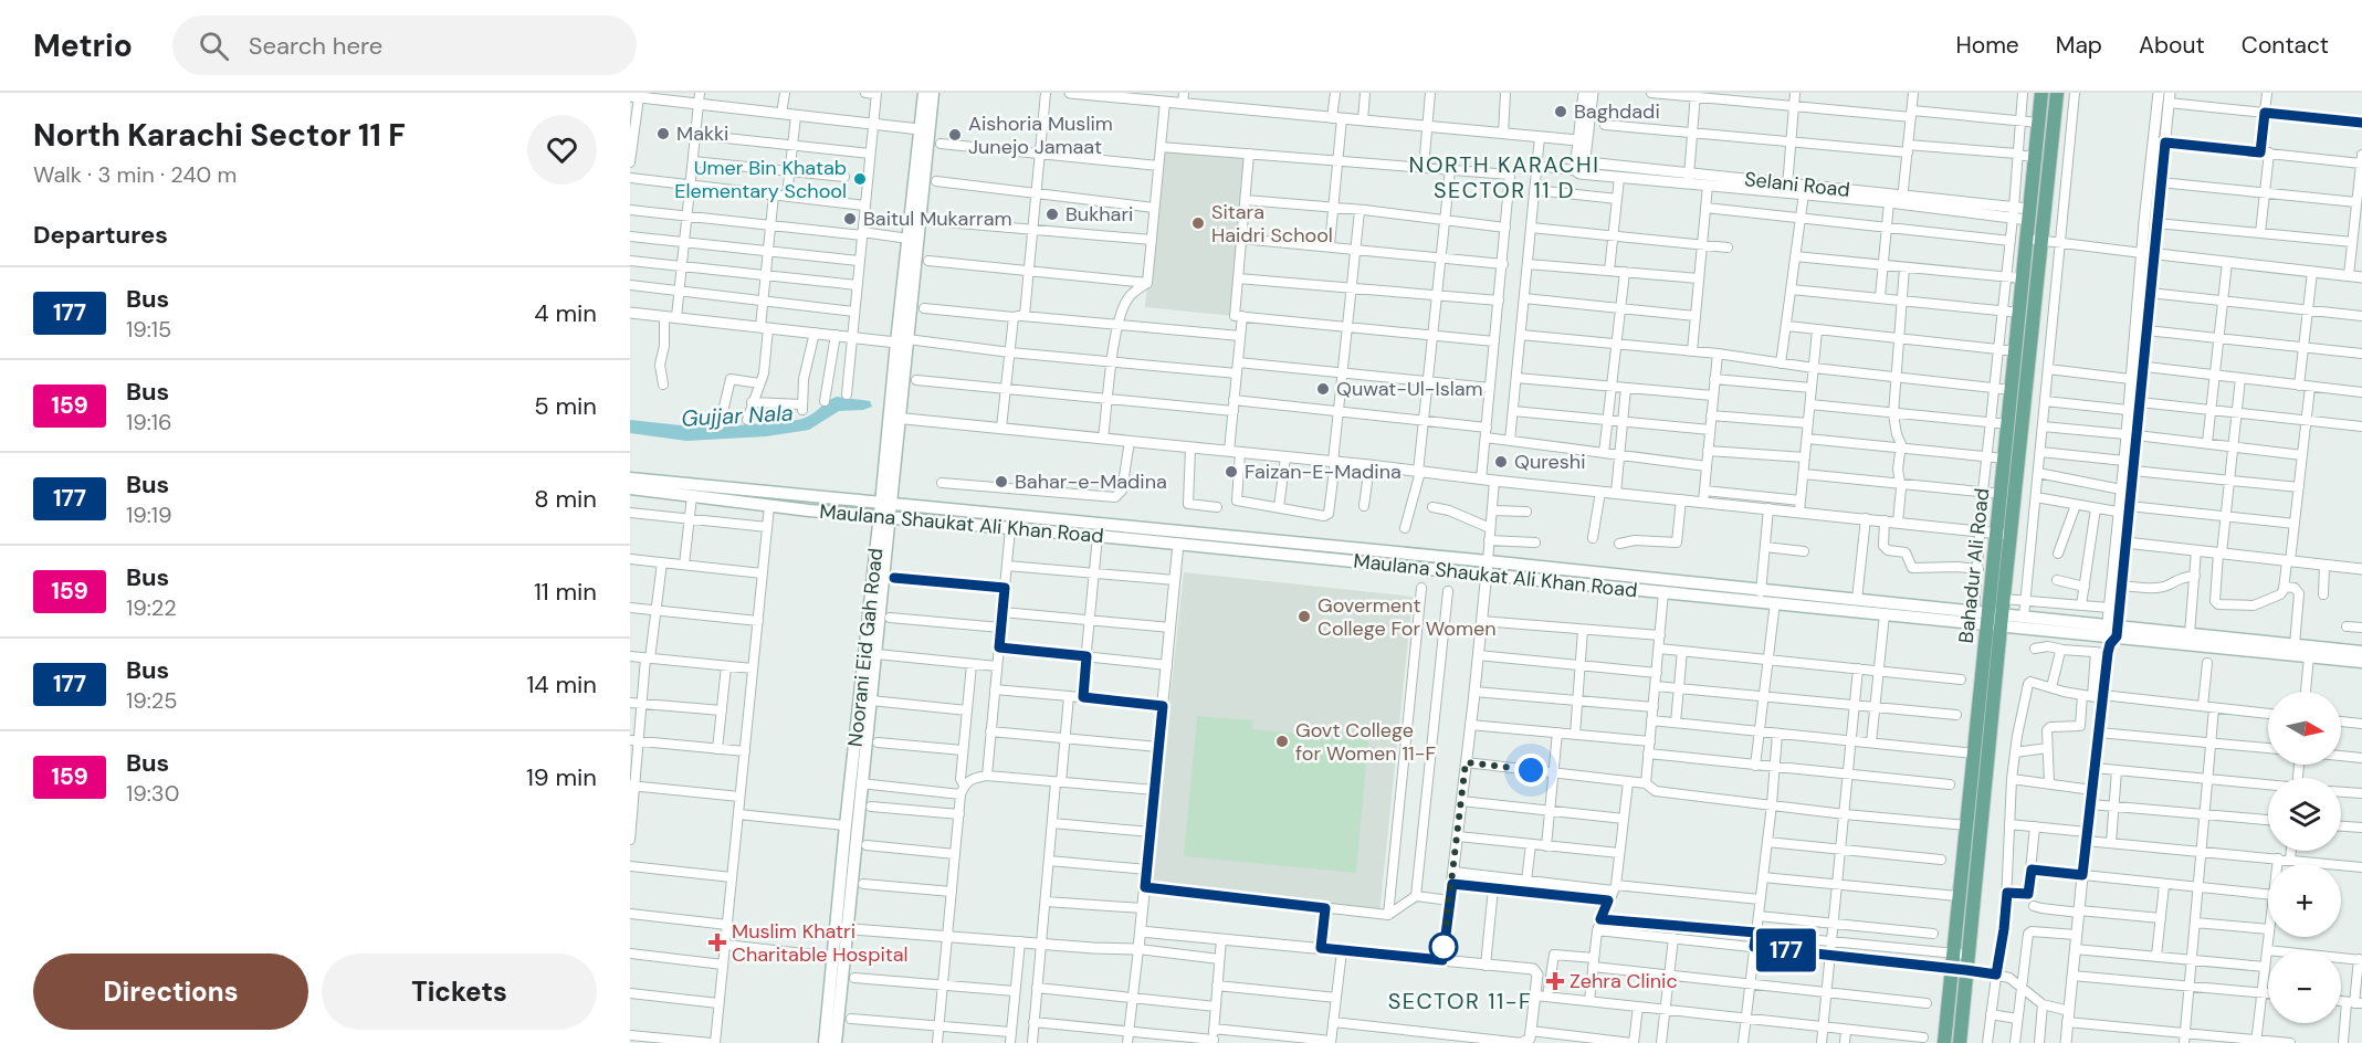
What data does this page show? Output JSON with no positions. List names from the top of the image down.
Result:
{
  "streets": {
    "main road": ["Maulana Shaukat Ali Khan Road", "Bahadur Ali Road", "Noorani Eid Gah Road"],
    "street": ["Selani Road"]
  },
  "crossings": [
    ["Selani Road", "Bahadur Ali Road"],
    ["Maulana Shaukat Ali Khan Road", "Bahadur Ali Road"],
    ["Maulana Shaukat Ali Khan Road", "Noorani Eid Gah Road"]
  ],
  "districts": ["NORTH KARACHI SECTOR 11 D", "SECTOR 11-F"],
  "water": ["Gujjar Nala"],
  "places": {
    "other": [
      "Baghdadi",
      "Makki",
      "Aishoria Muslim Junejo Jamaat",
      "Umer Bin Khatab Elementary School",
      "Bukhari",
      "Baitul Mukarram",
      "Sitara Haidri School",
      "Quwat-Ul-Islam",
      "Qureshi",
      "Faizan-E-Madina",
      "Bahar-e-Madina",
      "Goverment College For Women",
      "Govt College for Women 11-F"
    ],
    "health": ["Muslim Khatri Charitable Hospital", "Zehra Clinic"]
  },
  "lines": ["bus line 177"],
  "north": "right",
  "page": {
    "header": "Metrio",
    "search": "Search here",
    "nav": [
      "Home",
      "Map",
      "About",
      "Contact"
    ],
    "heading": [
      ["North Karachi Sector 11 F", "Walk · 3 min · 240 m"],
      "Departures"
    ],
    "on_map": "177",
    "list": [
      {
        "mark": "177",
        "name": "Bus",
        "note": "19:15",
        "value": "4 min"
      },
      {
        "mark": "159",
        "name": "Bus",
        "note": "19:16",
        "value": "5 min"
      },
      {
        "mark": "177",
        "name": "Bus",
        "note": "19:19",
        "value": "8 min"
      },
      {
        "mark": "159",
        "name": "Bus",
        "note": "19:22",
        "value": "11 min"
      },
      {
        "mark": "177",
        "name": "Bus",
        "note": "19:25",
        "value": "14 min"
      },
      {
        "mark": "159",
        "name": "Bus",
        "note": "19:30",
        "value": "19 min"
      }
    ],
    "map_buttons": ["+", "−"],
    "buttons": ["Directions", "Tickets"]
  }
}
